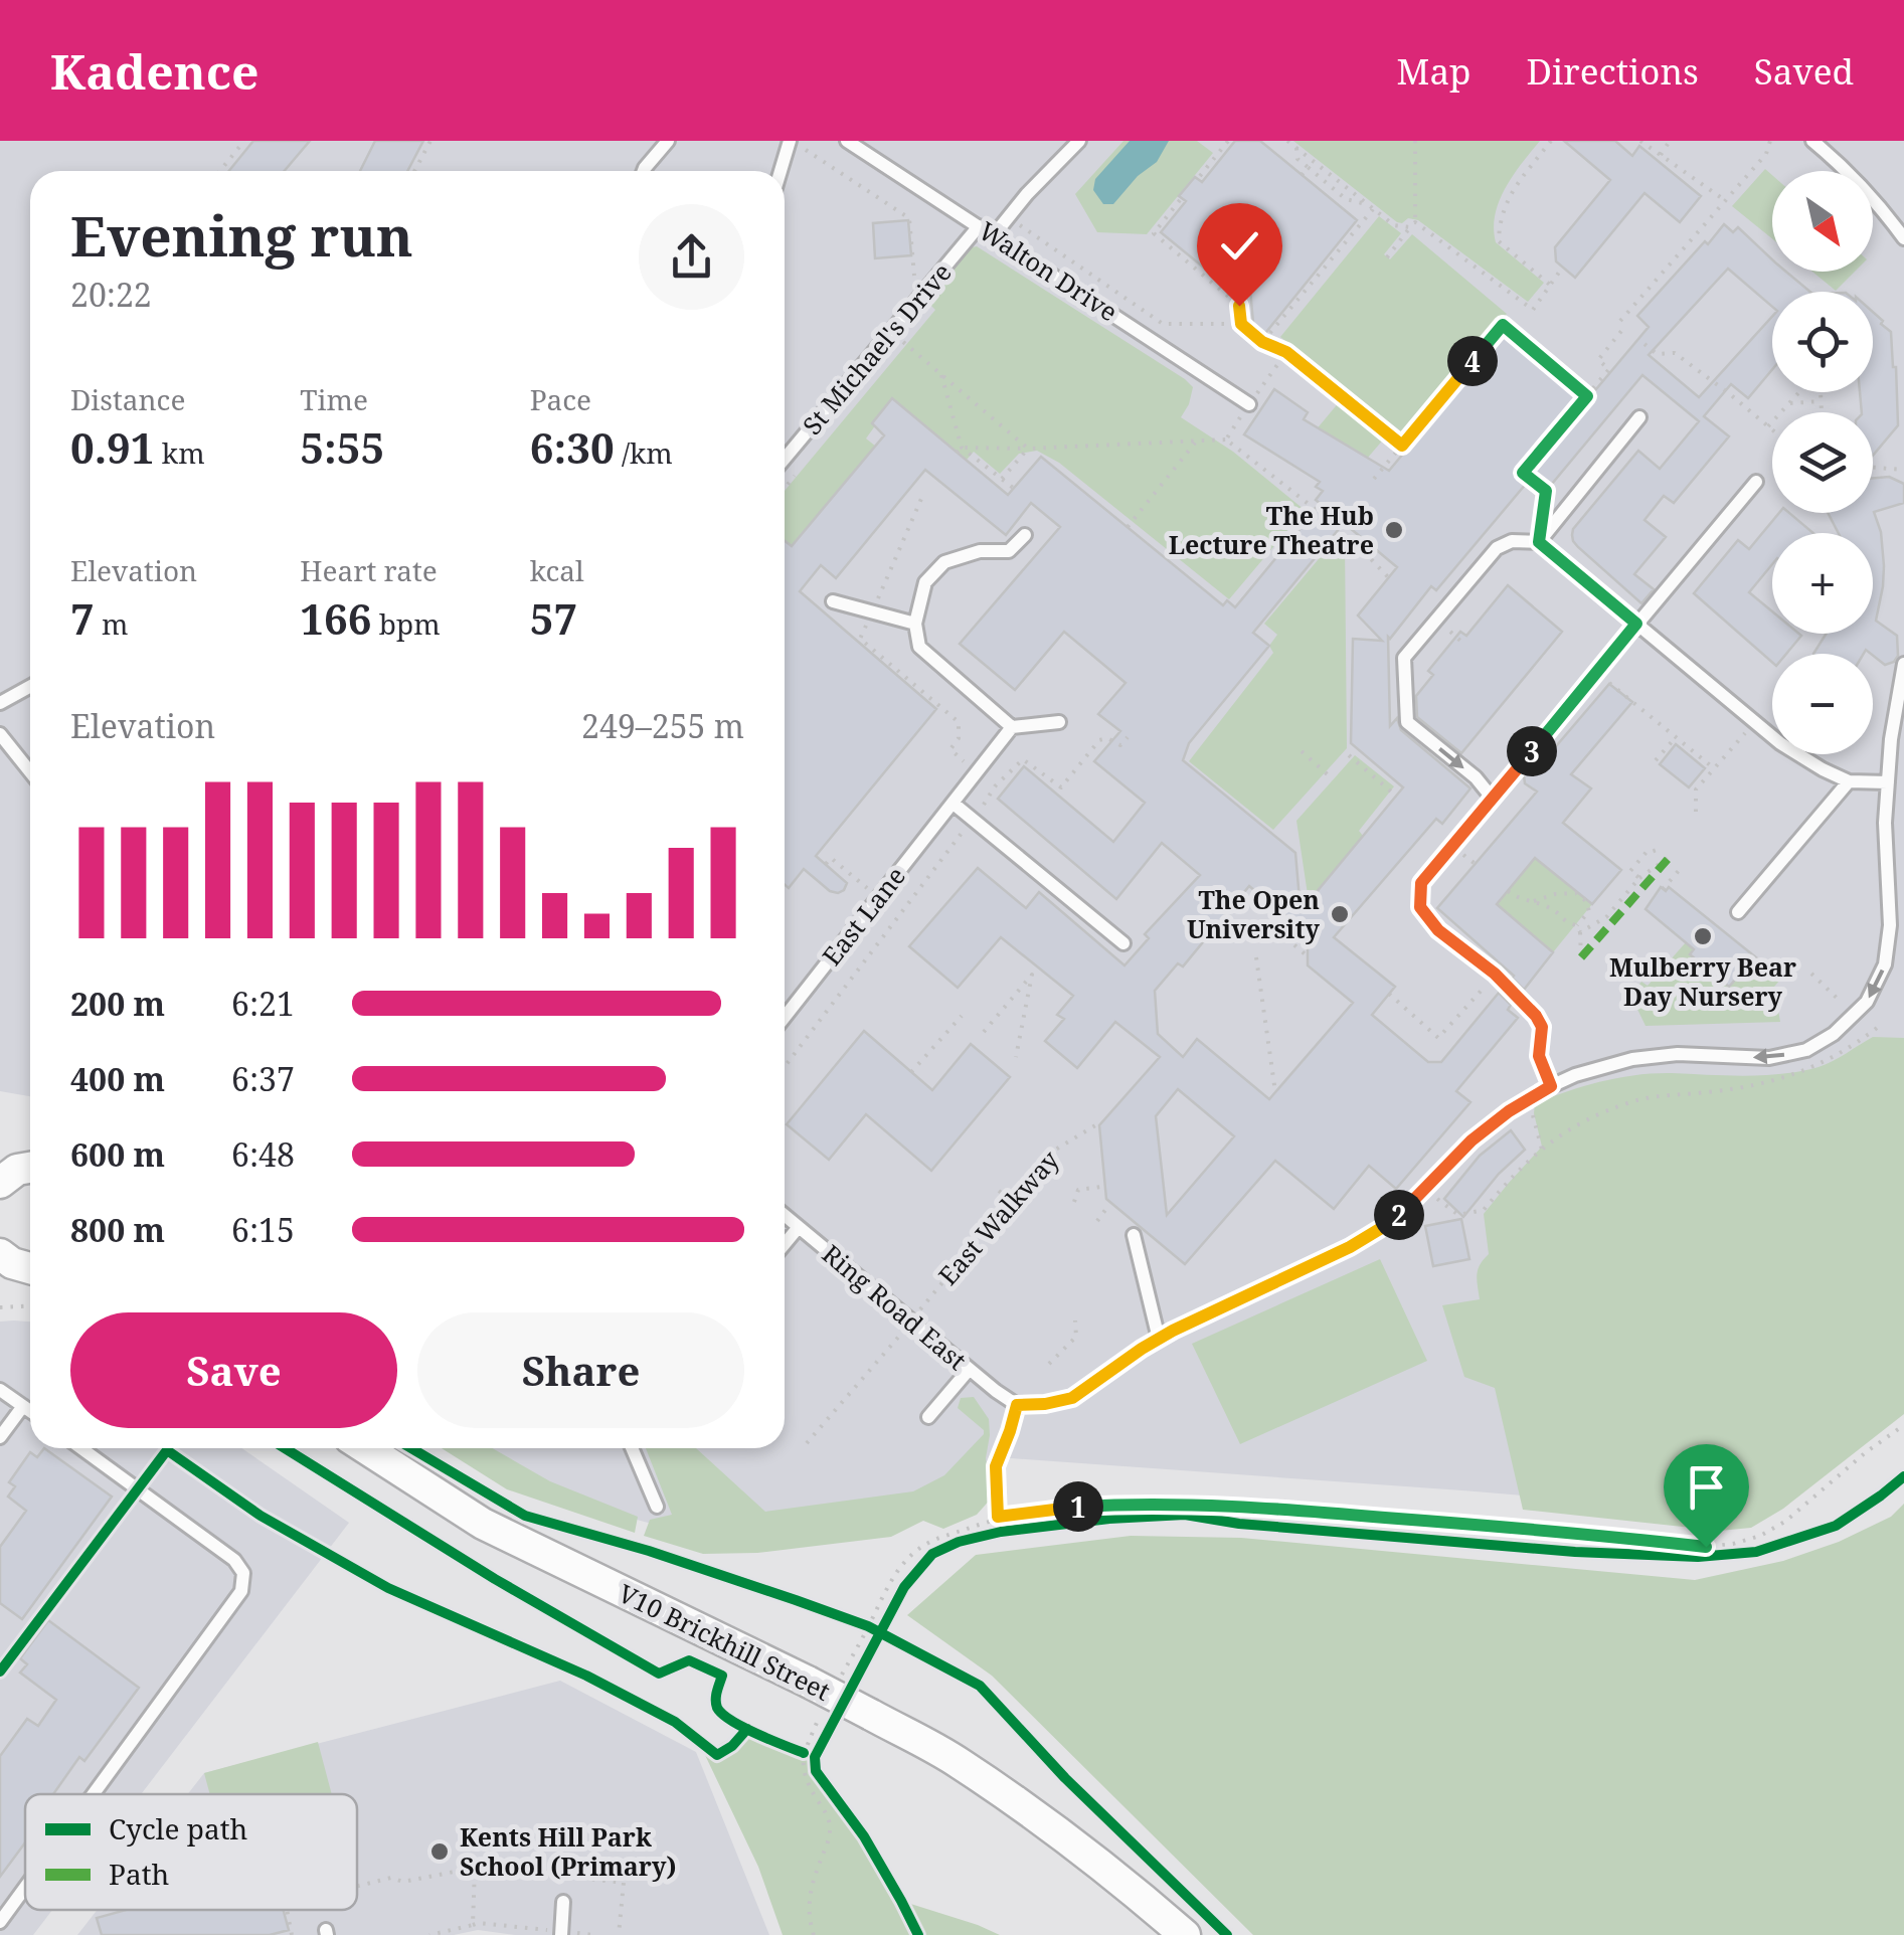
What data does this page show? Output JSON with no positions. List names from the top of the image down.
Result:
{
  "streets": {
    "street": ["V10 Brickhill Street"],
    "lane": [
      "Walton Drive",
      "St Michael's Drive",
      "East Lane",
      "Ring Road East"
    ],
    "path": ["East Walkway"]
  },
  "crossings": [
    ["Walton Drive", "St Michael's Drive"],
    ["East Walkway", "Ring Road East"]
  ],
  "places": [
    "The Hub Lecture Theatre",
    "The Open University",
    "Mulberry Bear Day Nursery",
    "Kents Hill Park School (Primary)"
  ],
  "legend": ["Cycle path", "Path"],
  "north": "bottom right",
  "page": {
    "header": "Kadence",
    "nav": ["Map", "Directions", "Saved"],
    "map_buttons": ["+", "−"],
    "heading": ["Evening run", "20:22"],
    "pins": [
      "4",
      "3",
      "2",
      "1"
    ],
    "stats": [
      ["Distance", "0.91 km"],
      ["Time", "5:55"],
      ["Pace", "6:30 /km"],
      ["Elevation", "7 m"],
      ["Heart rate", "166 bpm"],
      ["kcal", "57"]
    ],
    "chart": ["Elevation", "249–255 m"],
    "list": [
      {
        "name": "200 m",
        "note": "6:21"
      },
      {
        "name": "400 m",
        "note": "6:37"
      },
      {
        "name": "600 m",
        "note": "6:48"
      },
      {
        "name": "800 m",
        "note": "6:15"
      }
    ],
    "buttons": ["Save", "Share"]
  }
}
